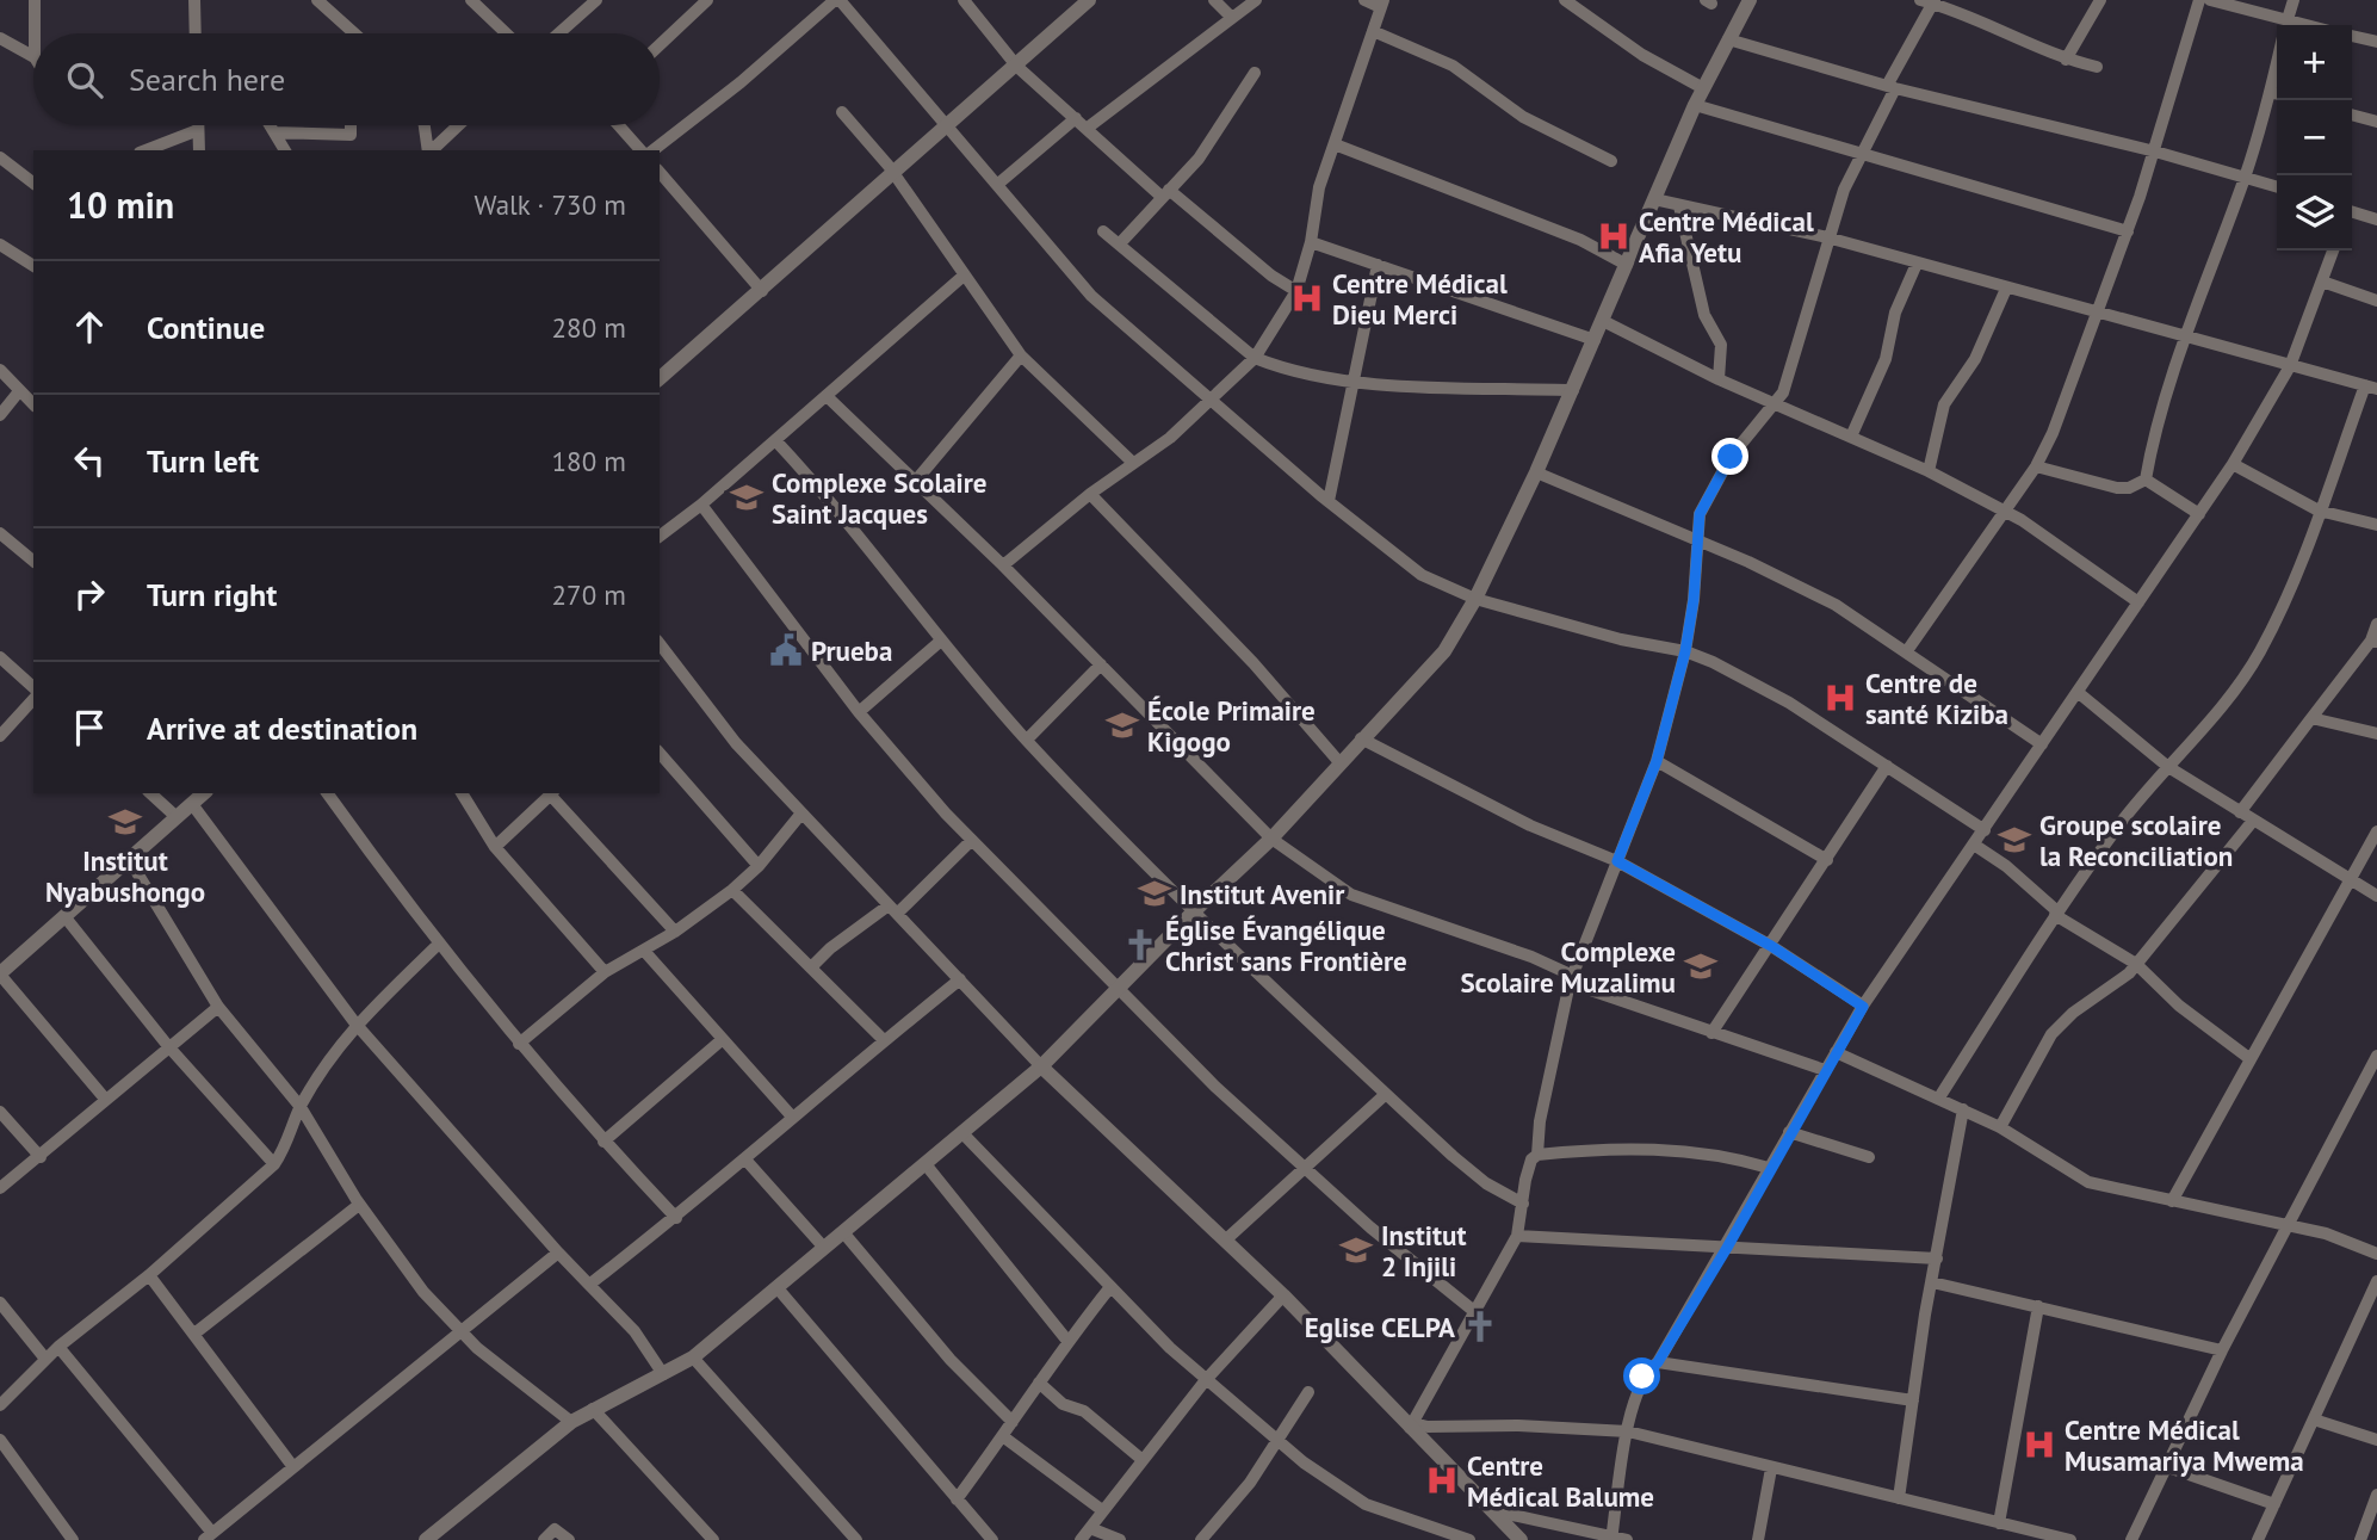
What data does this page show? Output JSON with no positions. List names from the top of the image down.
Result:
{
  "places": {
    "hospital": [
      "Centre Médical Afia Yetu",
      "Centre Médical Dieu Merci",
      "Centre de santé Kiziba",
      "Centre Médical Musamariya Mwema",
      "Centre Médical Balume"
    ],
    "school or university": [
      "Complexe Scolaire Saint Jacques",
      "École Primaire Kigogo",
      "Institut Nyabushongo",
      "Groupe scolaire la Reconciliation",
      "Institut Avenir",
      "Complexe Scolaire Muzalimu",
      "Institut 2 Injili"
    ],
    "public building": ["Prueba"],
    "church": ["Église Évangélique Christ sans Frontière", "Eglise CELPA"]
  },
  "page": {
    "map_buttons": ["+", "−"],
    "search": "Search here",
    "heading": ["10 min", "Walk · 730 m"],
    "list": [
      ["Continue", "280 m"],
      ["Turn left", "180 m"],
      ["Turn right", "270 m"],
      "Arrive at destination"
    ]
  }
}
